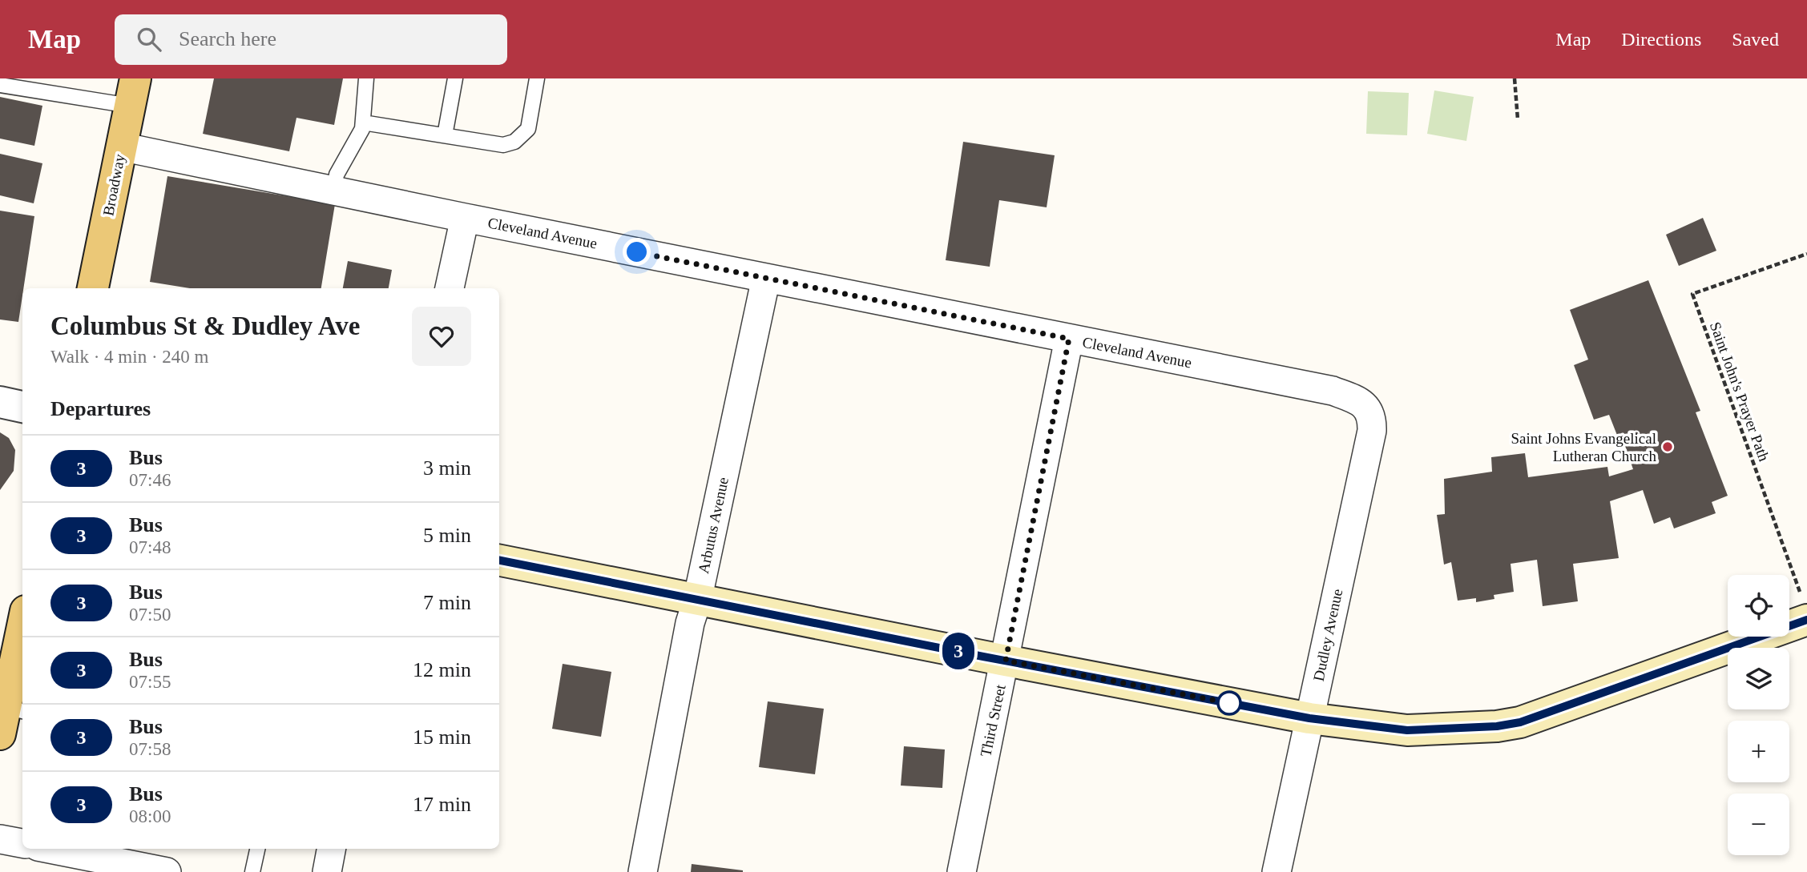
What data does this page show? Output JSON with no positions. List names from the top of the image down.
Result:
{
  "streets": {
    "main road": ["Broadway"],
    "street": [
      "Cleveland Avenue",
      "Arbutus Avenue",
      "Dudley Avenue",
      "Third Street"
    ],
    "path": ["Saint John's Prayer Path"]
  },
  "crossings": [
    ["Broadway", "Cleveland Avenue"],
    ["Cleveland Avenue", "Arbutus Avenue"],
    ["Cleveland Avenue", "Dudley Avenue"],
    ["Cleveland Avenue", "Third Street"]
  ],
  "places": ["Saint Johns Evangelical Lutheran Church"],
  "lines": ["bus line 3"],
  "page": {
    "header": "Map",
    "search": "Search here",
    "nav": ["Map", "Directions", "Saved"],
    "on_map": "3",
    "heading": [
      ["Columbus St & Dudley Ave", "Walk · 4 min · 240 m"],
      "Departures"
    ],
    "list": [
      {
        "mark": "3",
        "name": "Bus",
        "note": "07:46",
        "value": "3 min"
      },
      {
        "mark": "3",
        "name": "Bus",
        "note": "07:48",
        "value": "5 min"
      },
      {
        "mark": "3",
        "name": "Bus",
        "note": "07:50",
        "value": "7 min"
      },
      {
        "mark": "3",
        "name": "Bus",
        "note": "07:55",
        "value": "12 min"
      },
      {
        "mark": "3",
        "name": "Bus",
        "note": "07:58",
        "value": "15 min"
      },
      {
        "mark": "3",
        "name": "Bus",
        "note": "08:00",
        "value": "17 min"
      }
    ],
    "map_buttons": ["+", "−"]
  }
}
